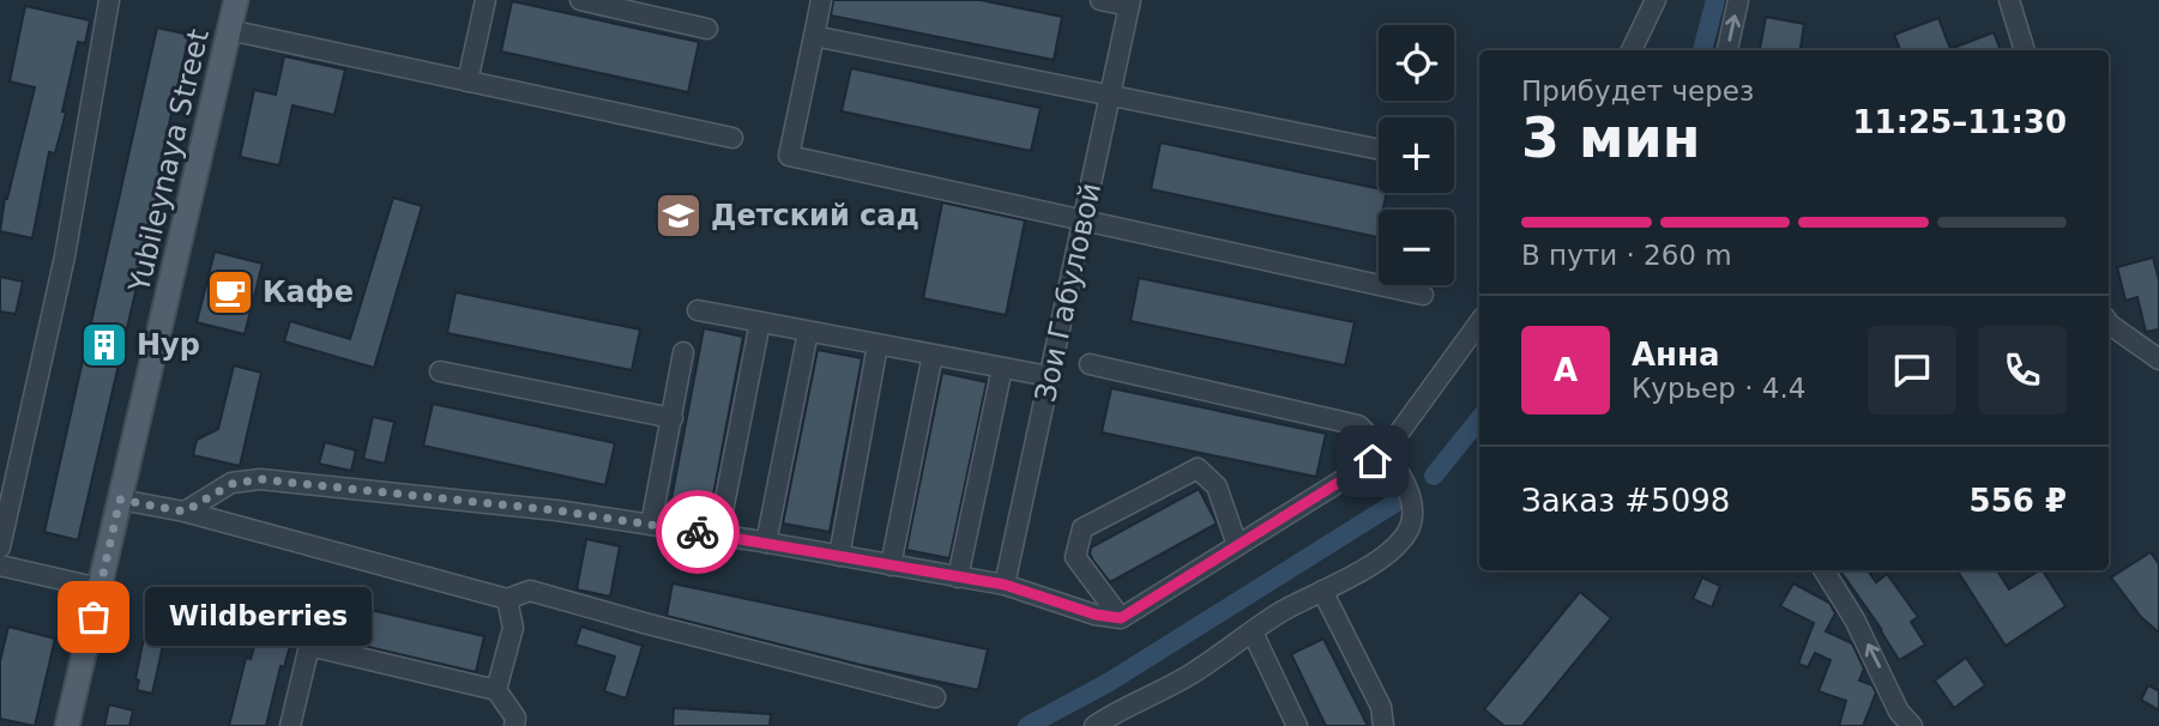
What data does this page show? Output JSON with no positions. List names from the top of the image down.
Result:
{
  "streets": {
    "main road": ["Yubileynaya Street"],
    "street": ["Зои Габуловой"]
  },
  "places": {
    "school or university": ["Детский сад"],
    "cafe": ["Кафе"],
    "building": ["Нур"],
    "other": ["Wildberries"]
  },
  "page": {
    "map_buttons": ["+", "−"],
    "heading": ["3 мин", "Прибудет через", "11:25–11:30"],
    "panel": [
      "Анна",
      "Курьер · 4.4",
      "Заказ #5098",
      "556 ₽"
    ],
    "bar": "В пути · 260 m",
    "round": "А",
    "bubble": "Wildberries"
  }
}
